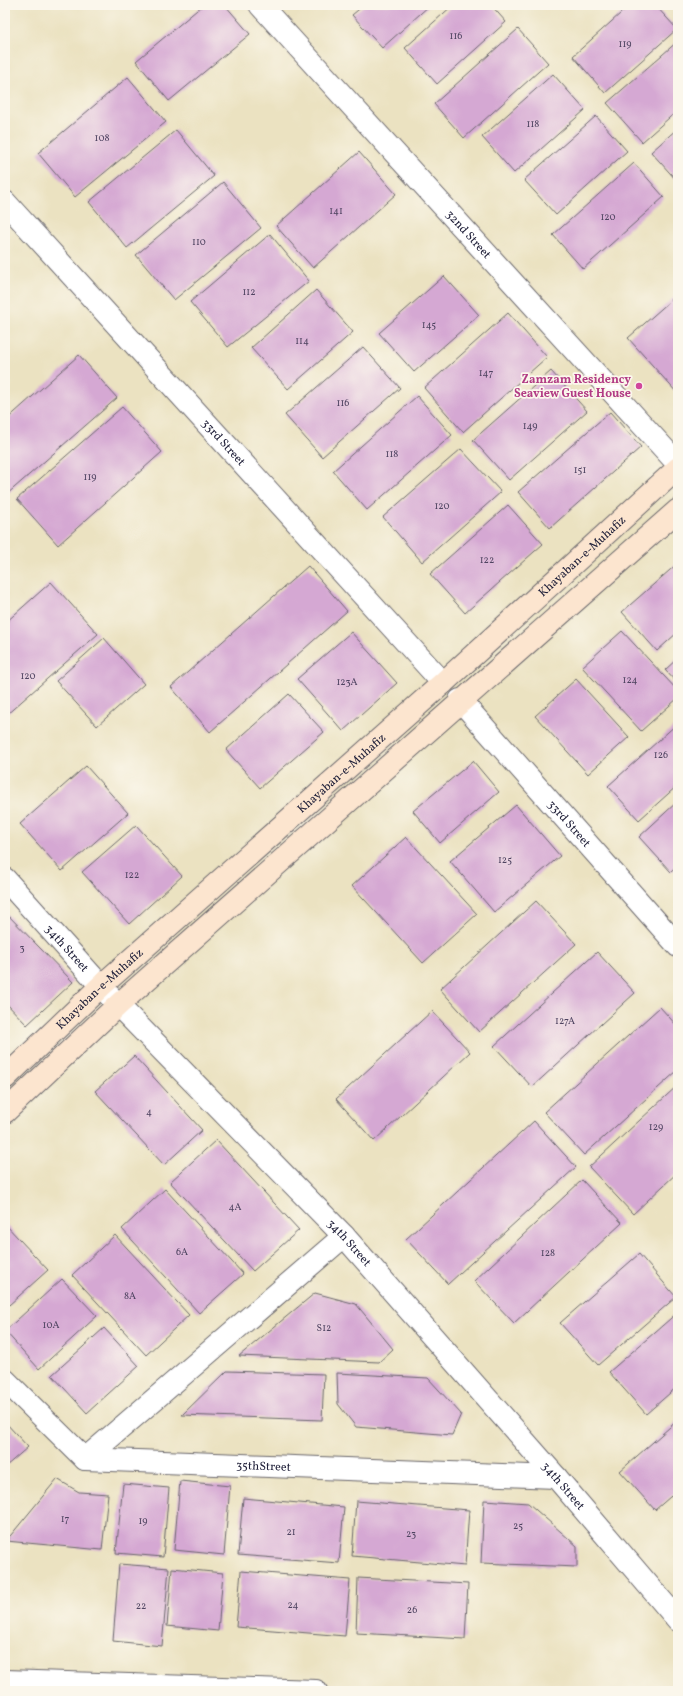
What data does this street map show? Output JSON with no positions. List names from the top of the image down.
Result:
{
  "streets": {
    "street": [
      "32nd Street",
      "33rd Street",
      "Khayaban-e-Muhafiz",
      "34th Street",
      "35thStreet"
    ]
  },
  "crossings": [
    ["33rd Street", "Khayaban-e-Muhafiz"],
    ["Khayaban-e-Muhafiz", "34th Street"],
    ["34th Street", "35thStreet"]
  ],
  "places": ["Zamzam Residency Seaview Guest House"],
  "house_numbers": [
    "116",
    "119",
    "118",
    "108",
    "141",
    "120",
    "110",
    "112",
    "145",
    "114",
    "147",
    "116",
    "149",
    "118",
    "151",
    "119",
    "120",
    "122",
    "120",
    "124",
    "123A",
    "126",
    "125",
    "122",
    "3",
    "127A",
    "4",
    "129",
    "4A",
    "6A",
    "128",
    "8A",
    "10A",
    "S12",
    "17",
    "19",
    "25",
    "21",
    "23",
    "24",
    "22",
    "26"
  ]
}
